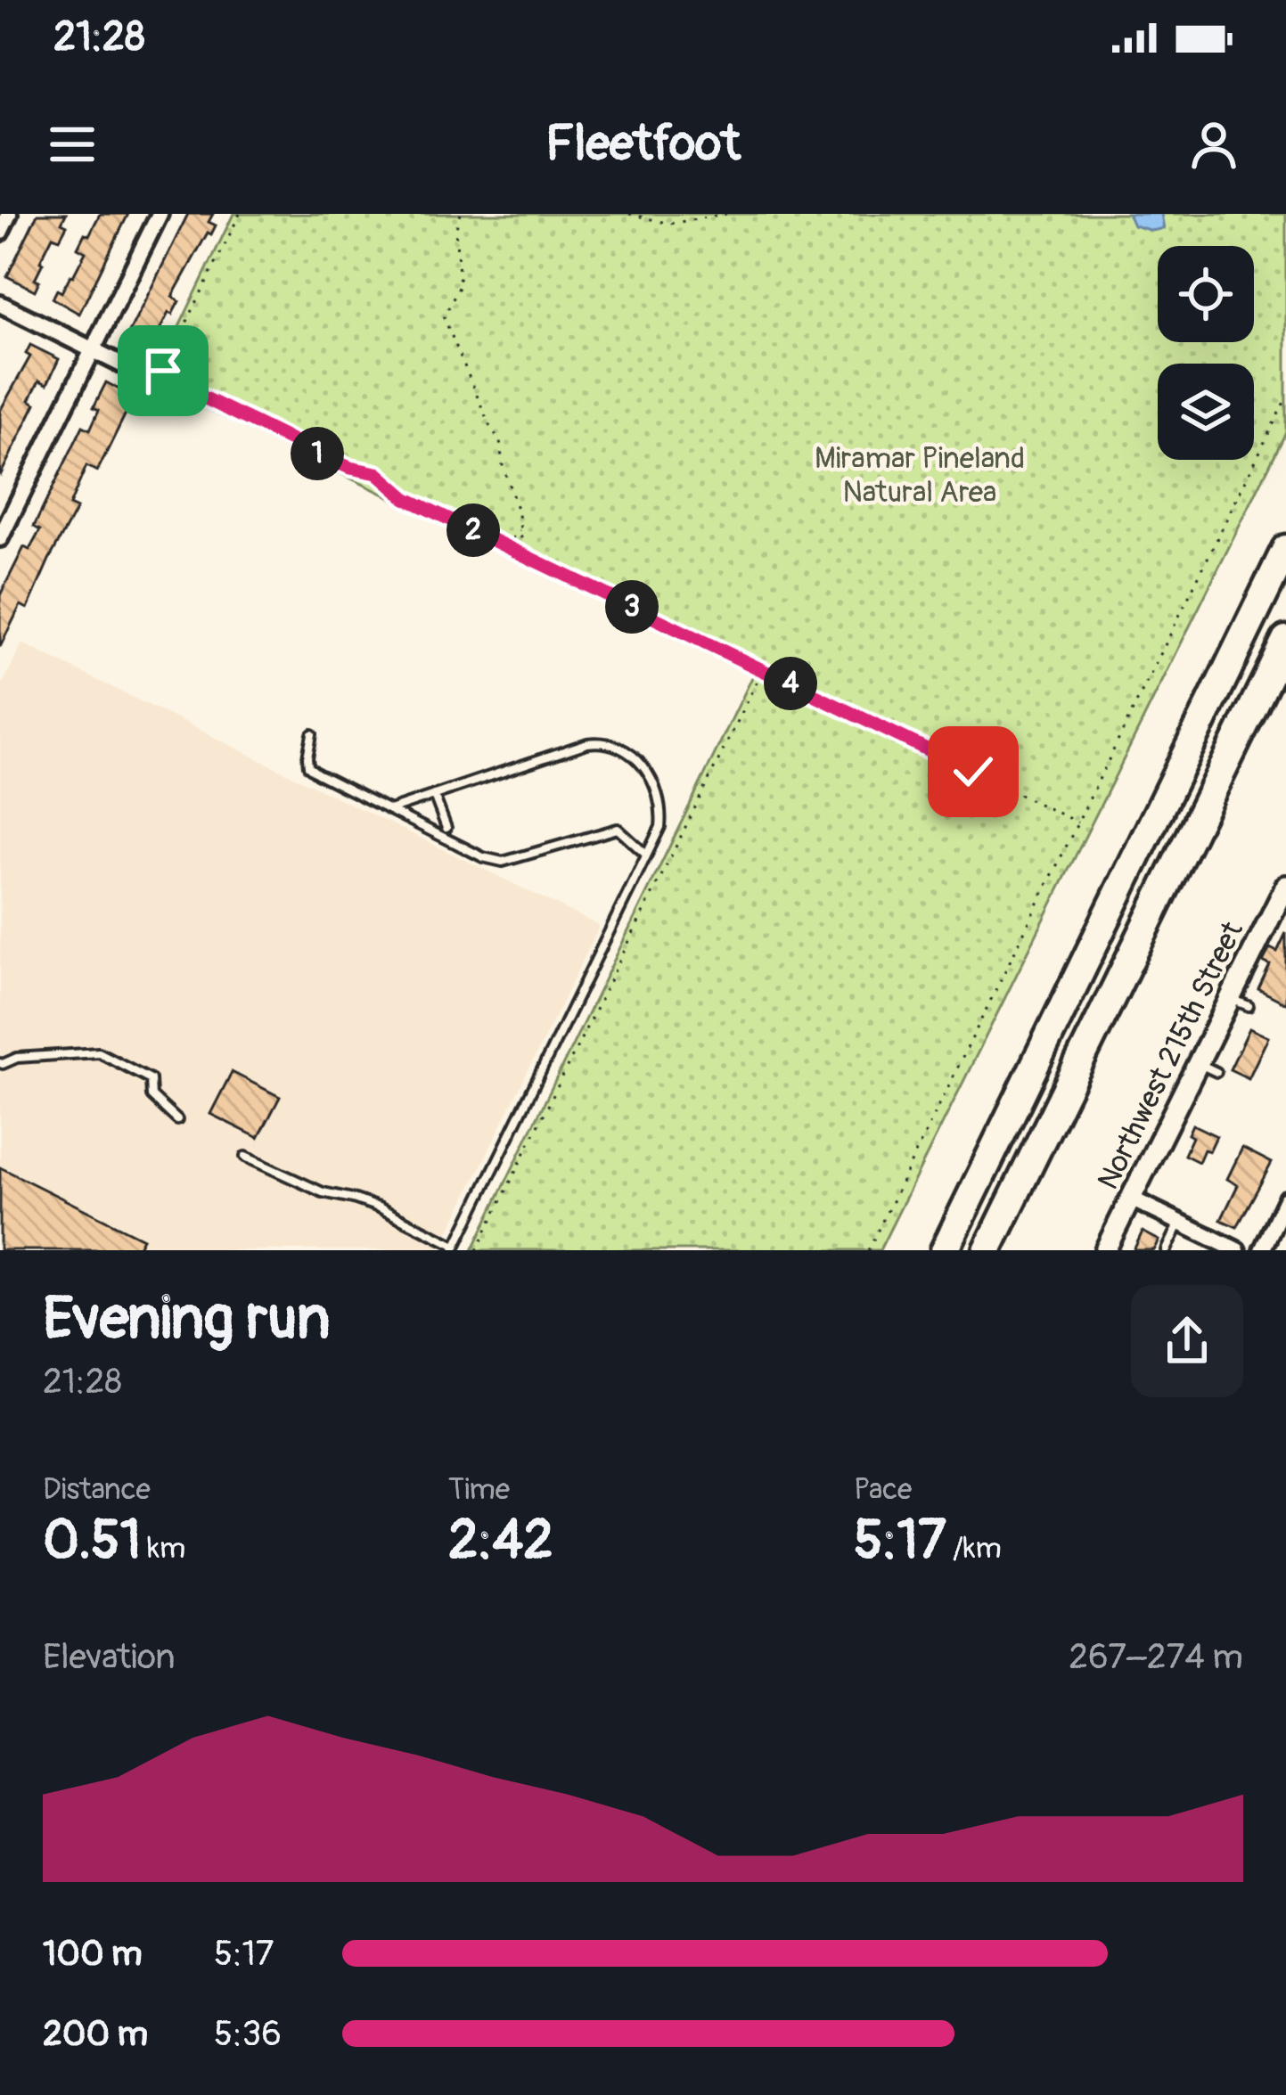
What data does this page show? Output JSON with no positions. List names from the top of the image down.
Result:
{
  "streets": {
    "street": ["Northwest 215th Street"]
  },
  "parks": ["Miramar Pineland Natural Area"],
  "page": {
    "status": "21:28",
    "header": "Fleetfoot",
    "pins": [
      "1",
      "2",
      "3",
      "4"
    ],
    "heading": ["Evening run", "21:28"],
    "stats": [
      ["Distance", "0.51 km"],
      ["Time", "2:42"],
      ["Pace", "5:17 /km"]
    ],
    "chart": ["Elevation", "267–274 m"],
    "list": [
      {
        "name": "100 m",
        "note": "5:17"
      },
      {
        "name": "200 m",
        "note": "5:36"
      }
    ]
  }
}
